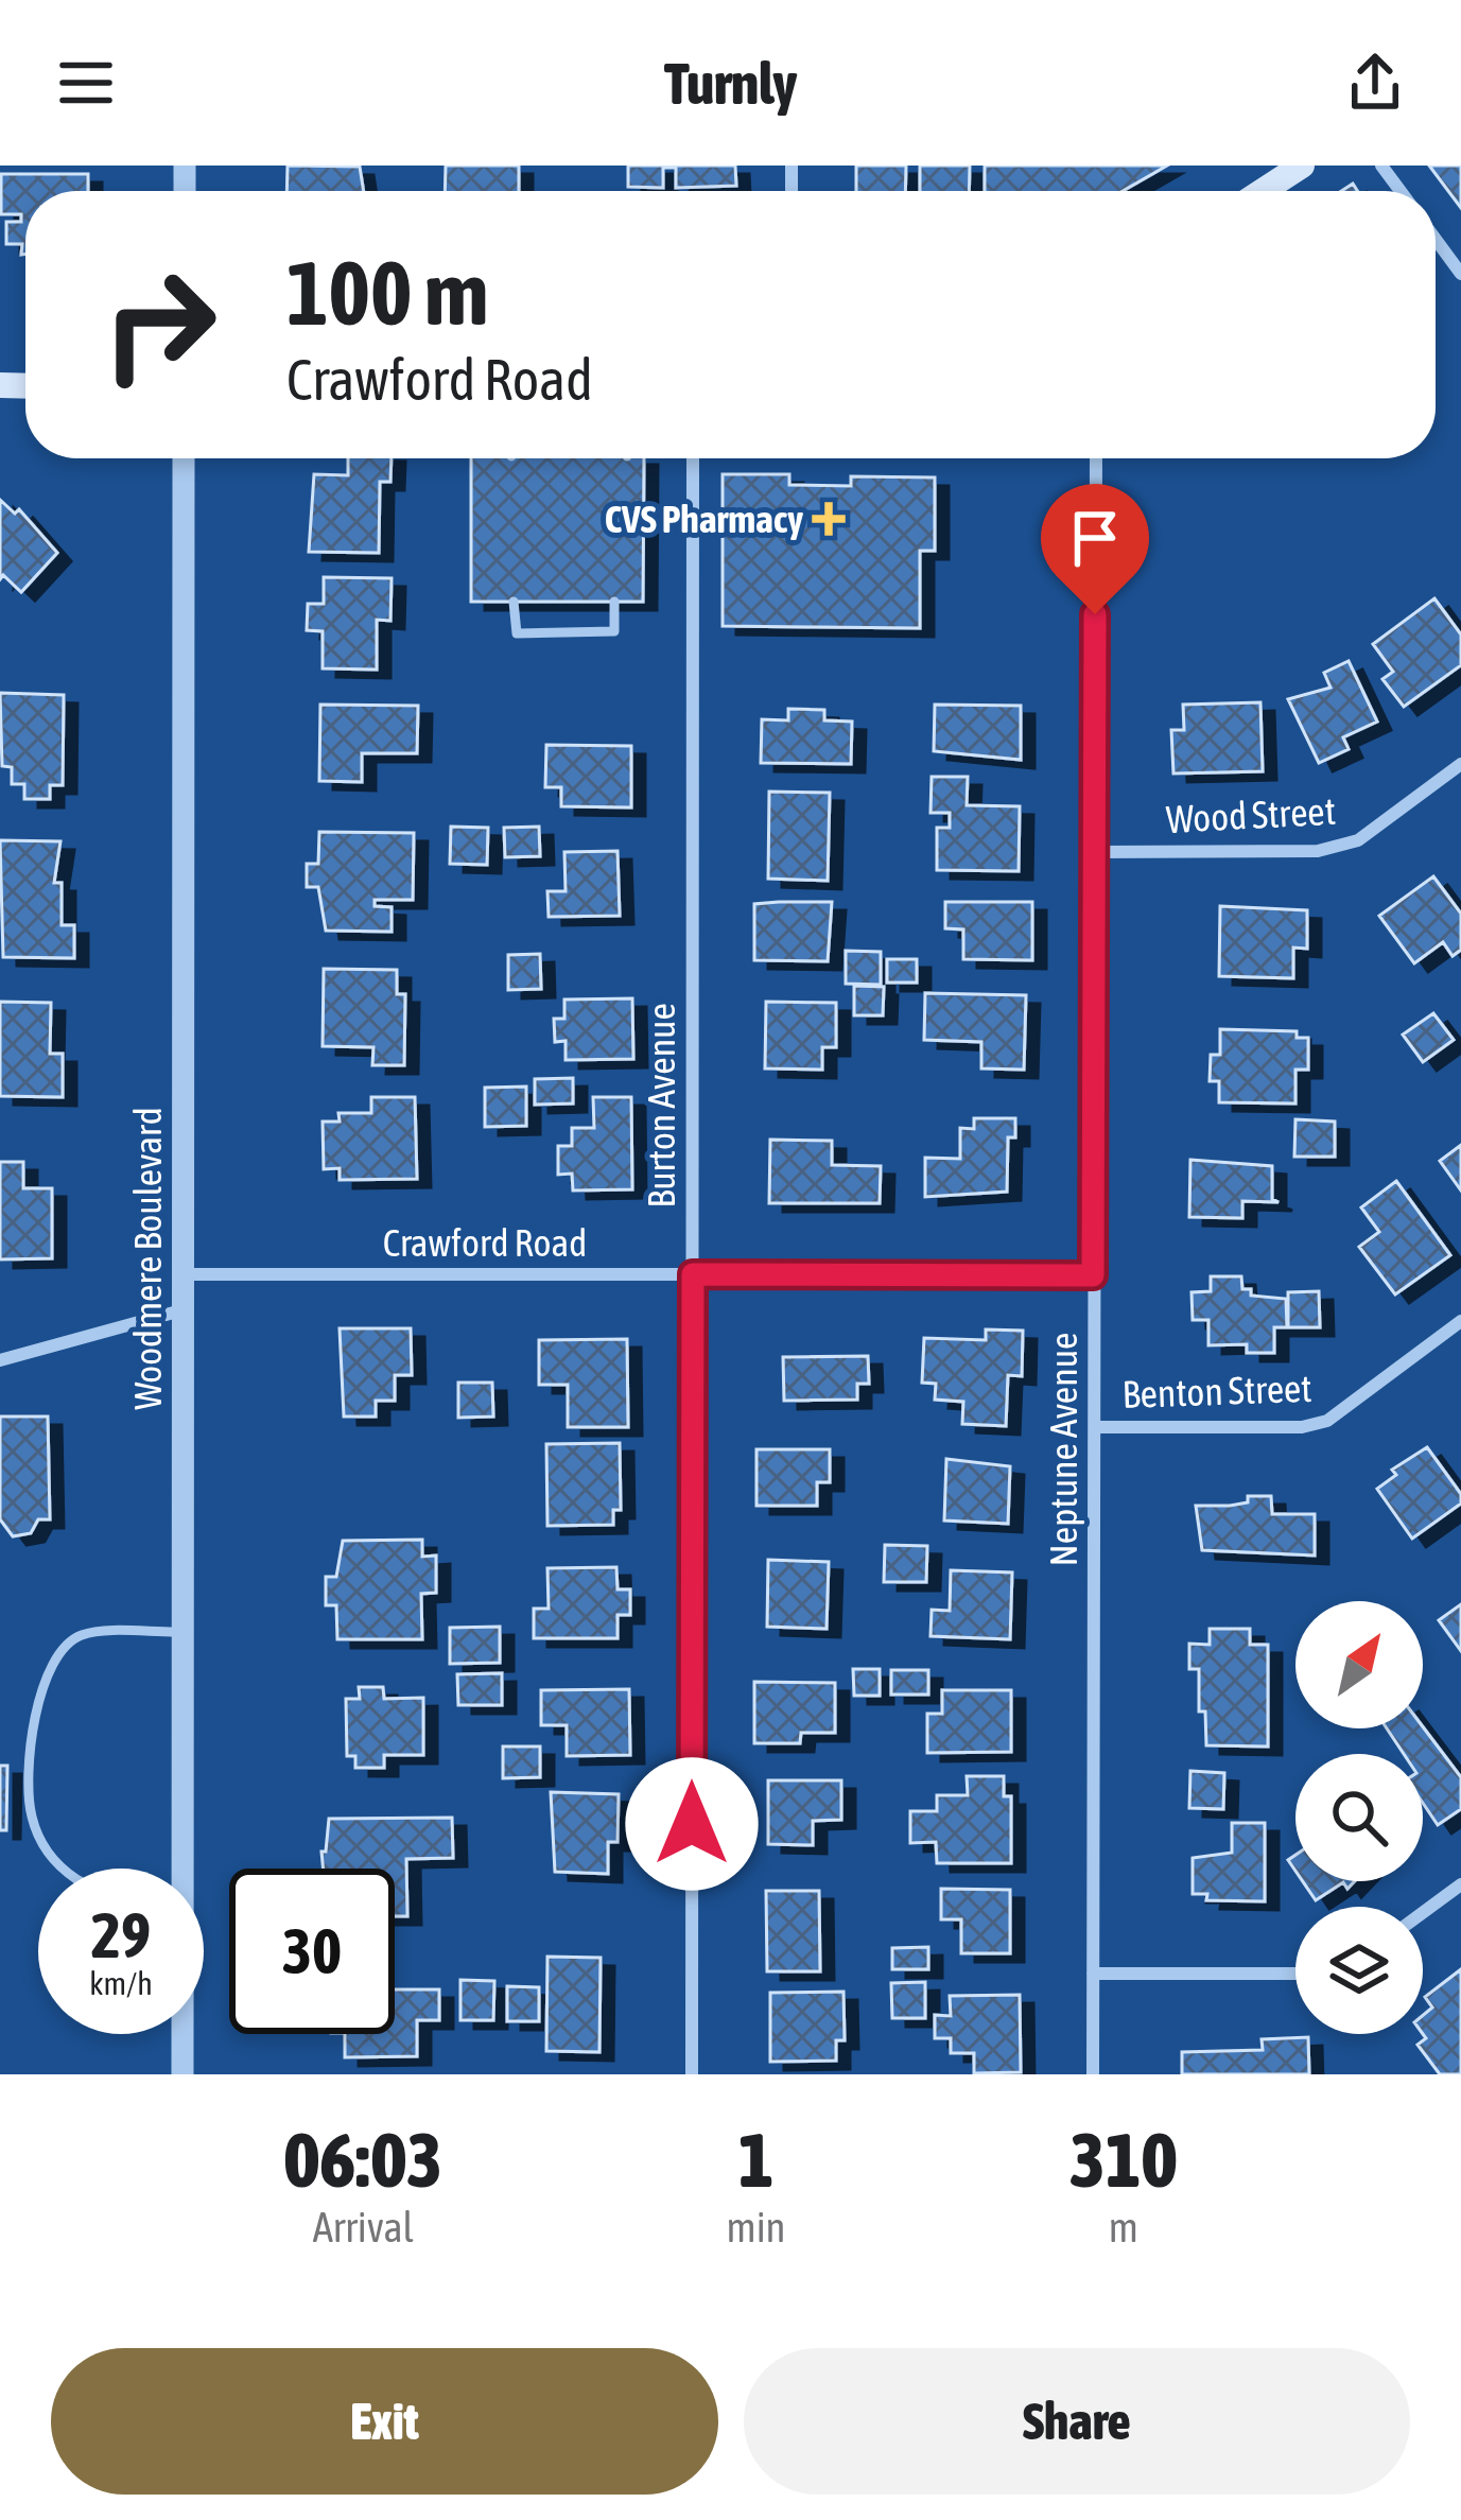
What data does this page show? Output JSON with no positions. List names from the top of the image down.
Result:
{
  "streets": {
    "street": [
      "Wood Street",
      "Burton Avenue",
      "Crawford Road",
      "Woodmere Boulevard",
      "Benton Street",
      "Neptune Avenue"
    ]
  },
  "crossings": [
    ["Wood Street", "Neptune Avenue"],
    ["Burton Avenue", "Crawford Road"],
    ["Crawford Road", "Woodmere Boulevard"],
    ["Crawford Road", "Neptune Avenue"],
    ["Benton Street", "Neptune Avenue"]
  ],
  "places": {
    "health": ["CVS Pharmacy"]
  },
  "north": "top right",
  "page": {
    "header": "Turnly",
    "turn": ["100 m", "Crawford Road"],
    "speed": "29 km/h",
    "limit": "30",
    "eta": [
      "06:03",
      "Arrival",
      "1",
      "min",
      "310",
      "m"
    ],
    "buttons": ["Exit", "Share"]
  }
}
